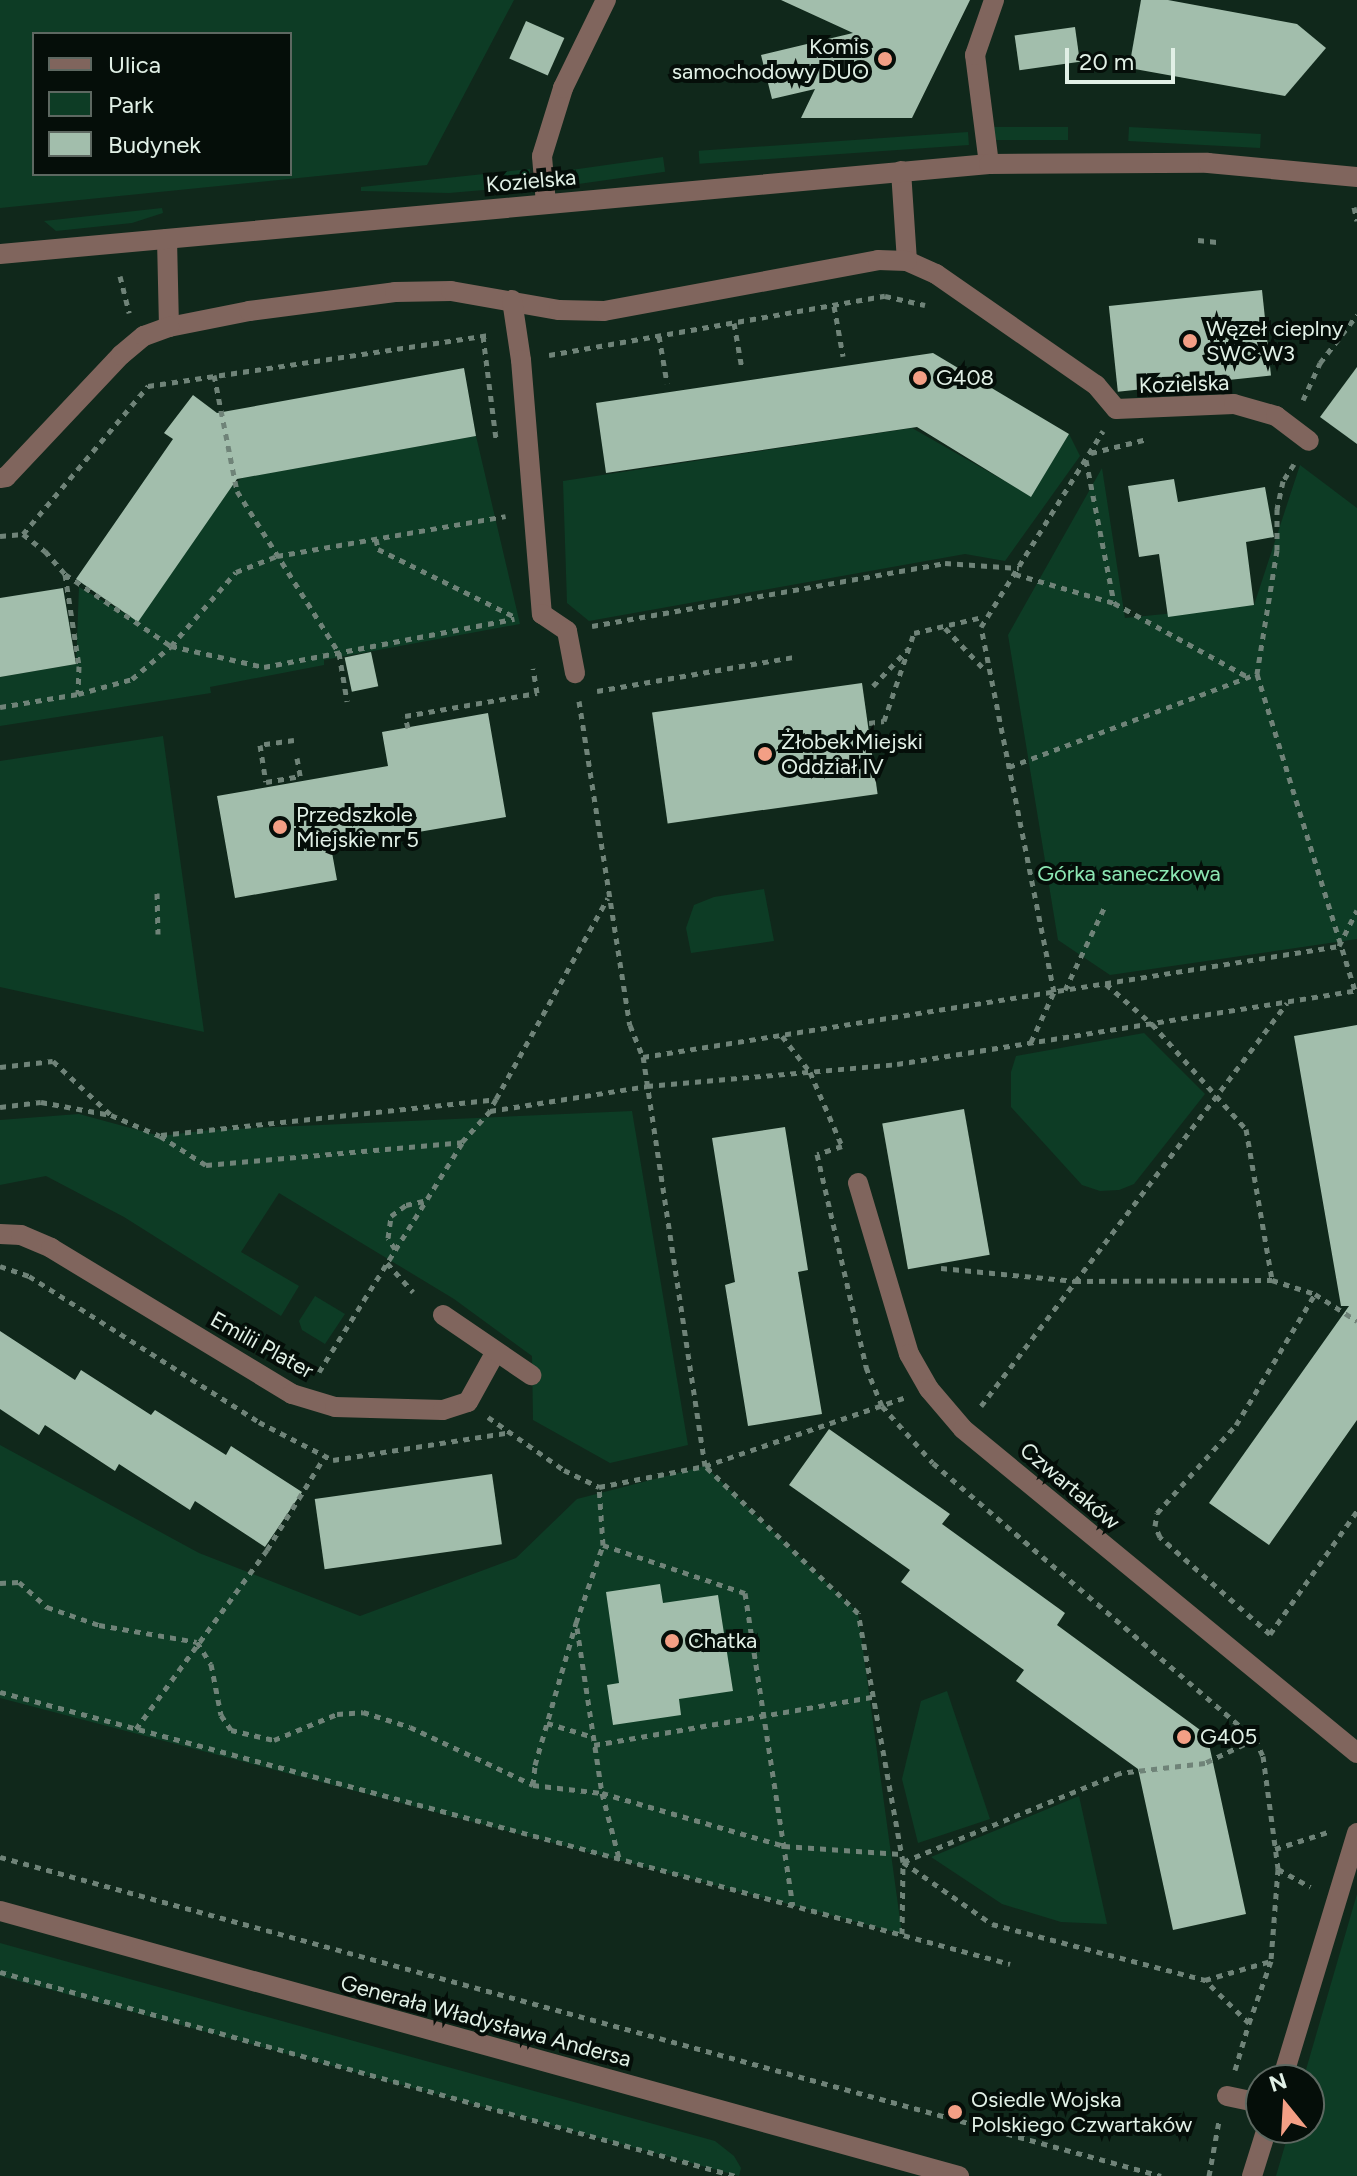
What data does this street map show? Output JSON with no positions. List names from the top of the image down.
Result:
{
  "streets": {
    "street": [
      "Kozielska",
      "Emilii Plater",
      "Czwartaków",
      "Generała Władysława Andersa"
    ]
  },
  "parks": ["Górka saneczkowa"],
  "places": [
    "Komis samochodowy DUO",
    "Węzeł cieplny SWC W3",
    "G408",
    "Żłobek Miejski Oddział IV",
    "Przedszkole Miejskie nr 5",
    "Chatka",
    "G405",
    "Osiedle Wojska Polskiego Czwartaków"
  ],
  "legend": ["Ulica", "Park", "Budynek"],
  "scale_bar": "20 m",
  "north": "top"
}
